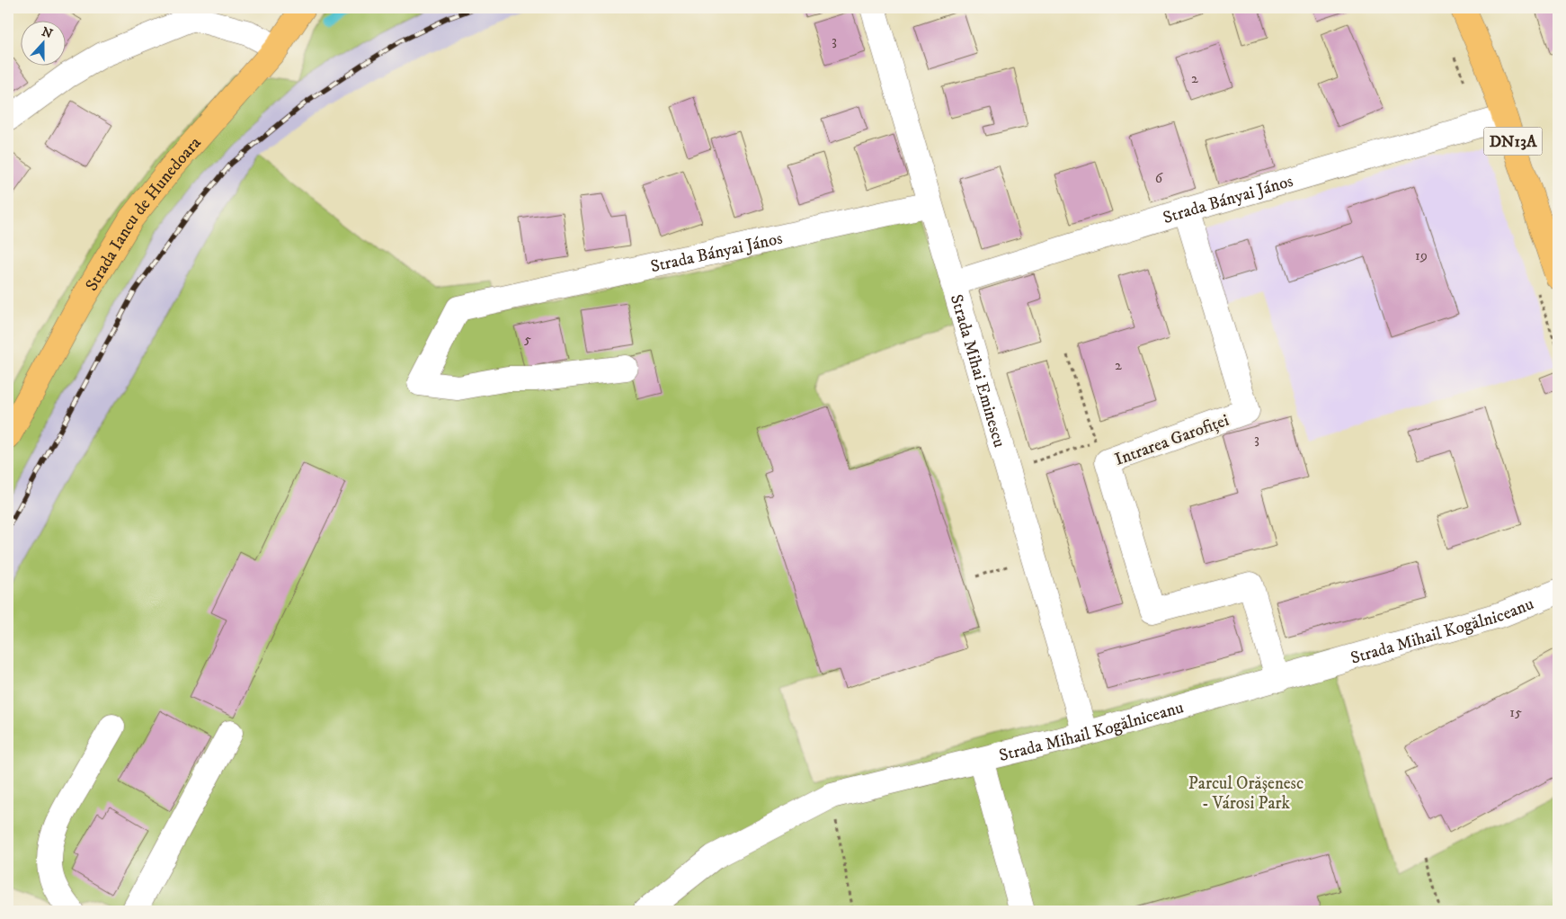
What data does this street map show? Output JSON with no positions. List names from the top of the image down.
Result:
{
  "streets": {
    "main road": ["DN13A", "Strada Iancu de Hunedoara"],
    "street": [
      "Strada Bányai János",
      "Strada Mihai Eminescu",
      "Intrarea Garofiței",
      "Strada Mihail Kogălniceanu"
    ]
  },
  "crossings": [
    ["DN13A", "Strada Bányai János"],
    ["Strada Bányai János", "Strada Mihai Eminescu"],
    ["Strada Bányai János", "Intrarea Garofiței"],
    ["Strada Mihai Eminescu", "Strada Mihail Kogălniceanu"],
    ["Intrarea Garofiței", "Strada Mihail Kogălniceanu"]
  ],
  "parks": ["Parcul Orășenesc - Városi Park"],
  "house_numbers": [
    "3",
    "2",
    "6",
    "19",
    "5",
    "2",
    "3",
    "15"
  ],
  "north": "top"
}
